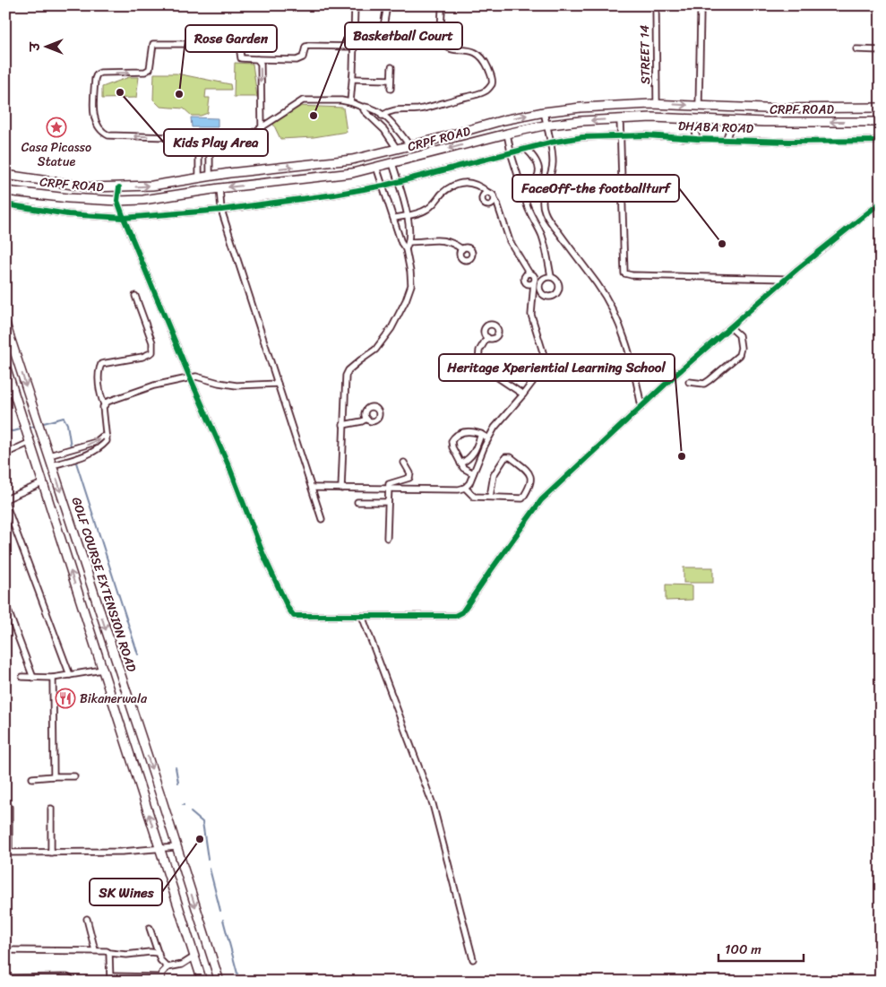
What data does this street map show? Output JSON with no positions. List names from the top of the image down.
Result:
{
  "streets": {
    "street": [
      "STREET 14",
      "CRPF ROAD",
      "DHABA ROAD",
      "GOLF COURSE EXTENSION ROAD"
    ]
  },
  "places": {
    "other": [
      "Kids Play Area",
      "Rose Garden",
      "Basketball Court",
      "FaceOff-the footballturf",
      "Heritage Xperiential Learning School",
      "SK Wines"
    ],
    "place": ["Casa Picasso Statue"],
    "restaurant": ["Bikanerwala"]
  },
  "scale_bar": "100 m",
  "north": "left"
}
